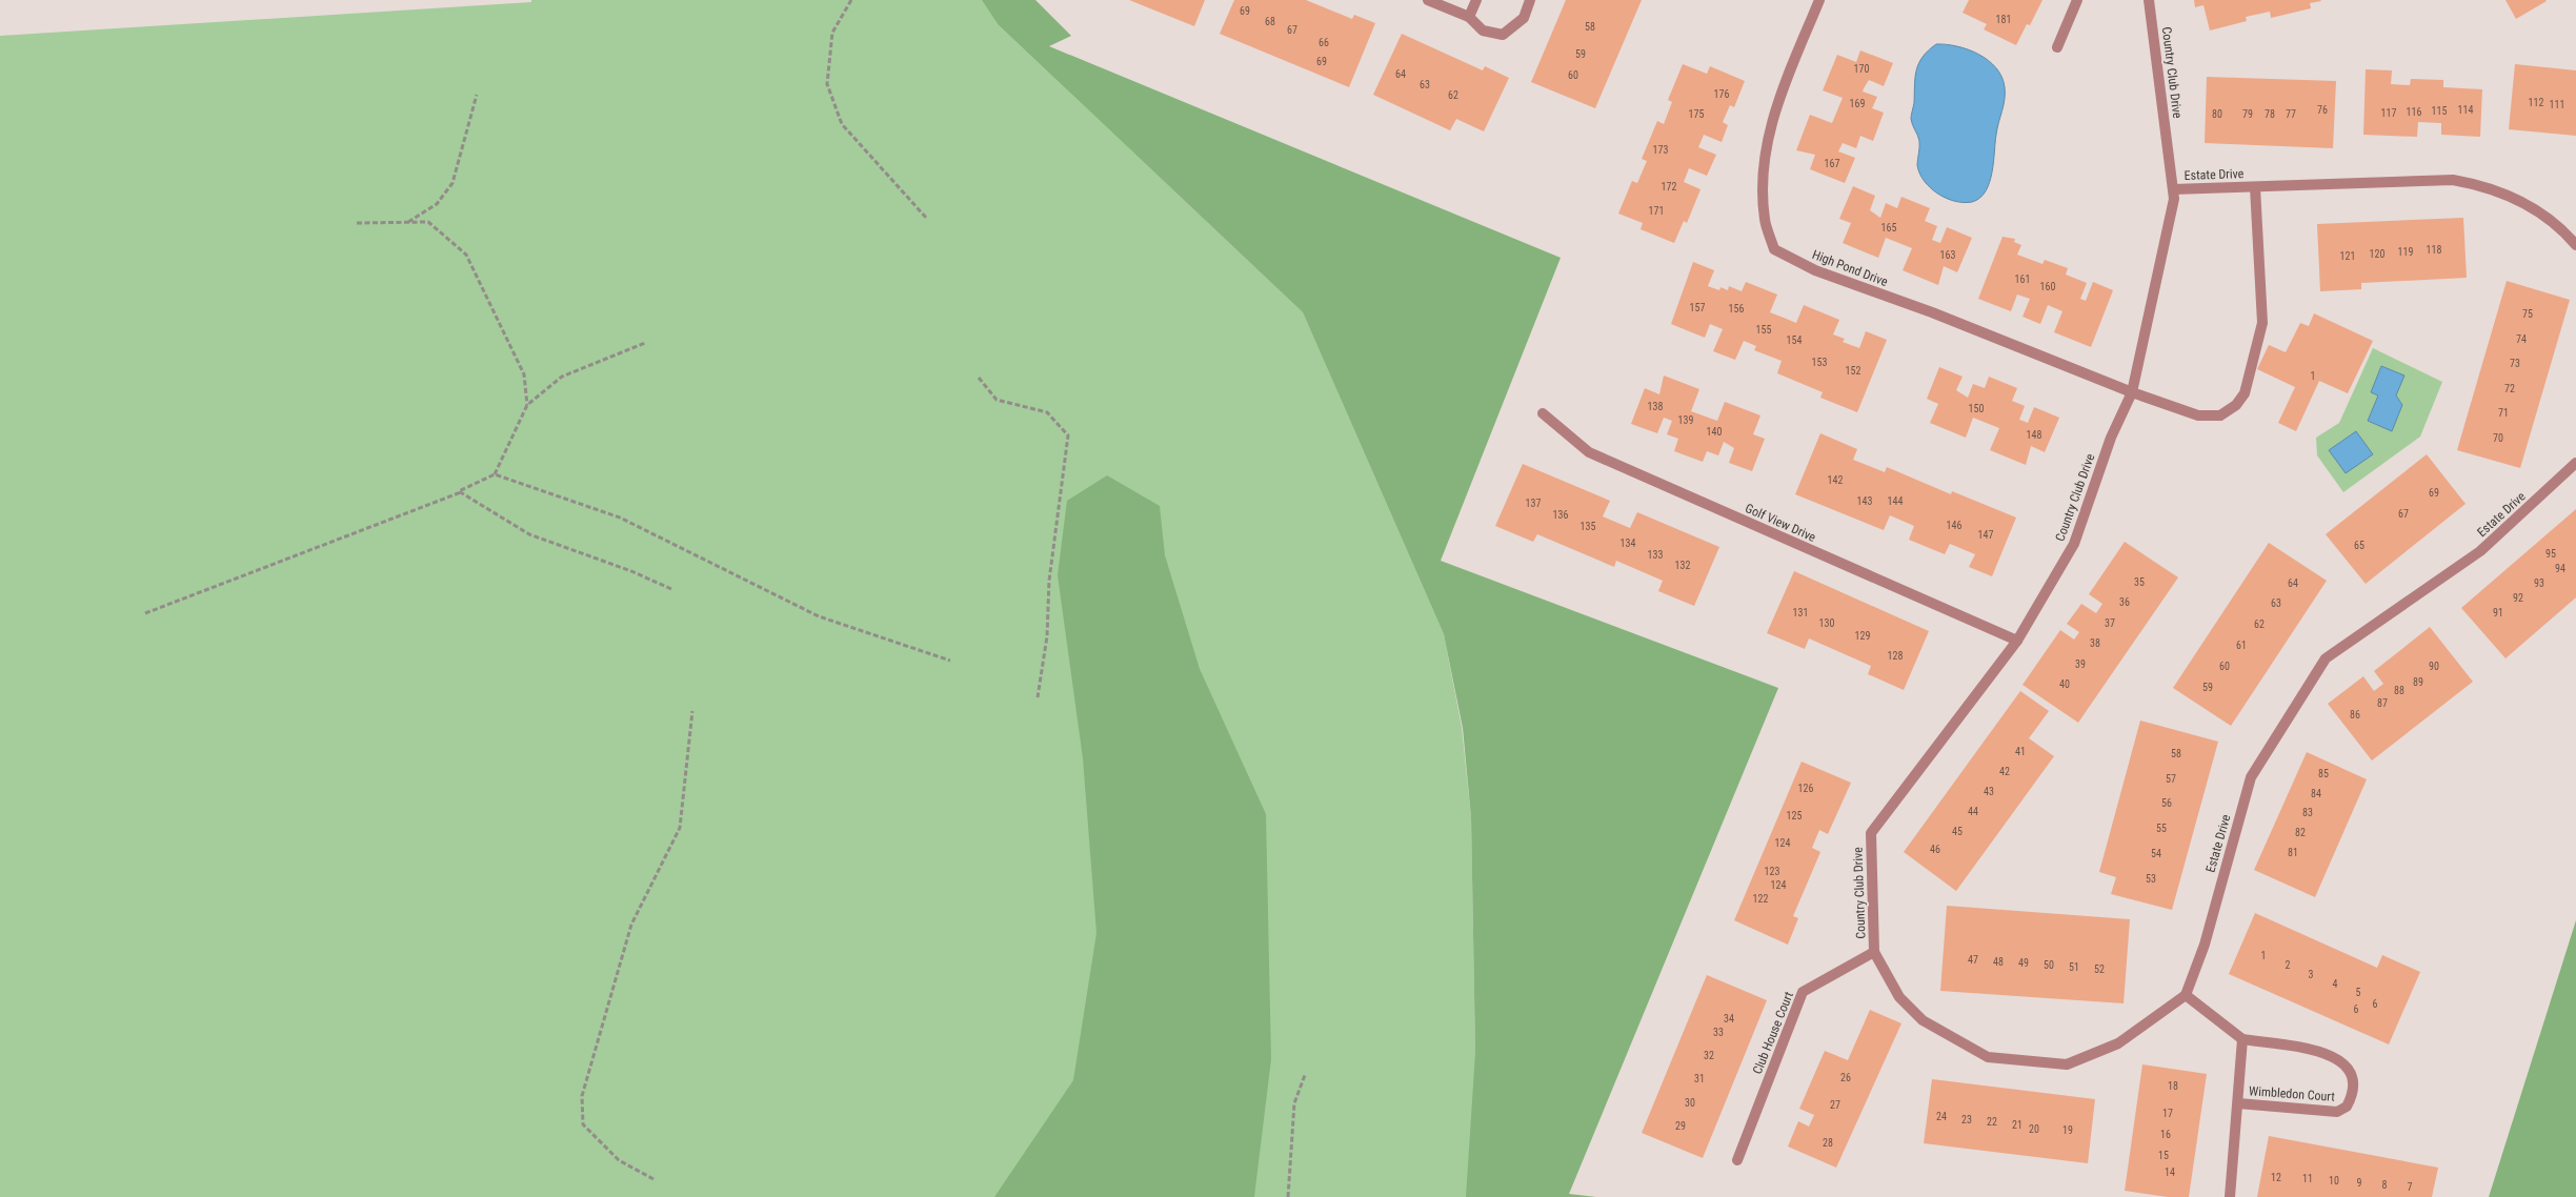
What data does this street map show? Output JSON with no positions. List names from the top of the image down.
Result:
{
  "streets": {
    "street": [
      "Country Club Drive",
      "Estate Drive",
      "High Pond Drive",
      "Golf View Drive",
      "Club House Court",
      "Wimbledon Court"
    ]
  },
  "crossings": [
    ["Country Club Drive", "Estate Drive"],
    ["Country Club Drive", "High Pond Drive"],
    ["Country Club Drive", "Golf View Drive"],
    ["Country Club Drive", "Club House Court"],
    ["Estate Drive", "High Pond Drive"],
    ["Estate Drive", "Wimbledon Court"]
  ],
  "house_numbers": [
    "69",
    "181",
    "68",
    "58",
    "67",
    "66",
    "59",
    "69",
    "170",
    "64",
    "60",
    "63",
    "176",
    "62",
    "112",
    "169",
    "111",
    "76",
    "114",
    "115",
    "116",
    "117",
    "175",
    "80",
    "79",
    "78",
    "77",
    "173",
    "167",
    "172",
    "171",
    "165",
    "118",
    "119",
    "120",
    "163",
    "121",
    "161",
    "160",
    "157",
    "156",
    "75",
    "155",
    "74",
    "154",
    "153",
    "73",
    "152",
    "1",
    "72",
    "138",
    "150",
    "71",
    "139",
    "140",
    "148",
    "70",
    "142",
    "69",
    "143",
    "144",
    "137",
    "67",
    "136",
    "146",
    "135",
    "147",
    "134",
    "65",
    "95",
    "133",
    "132",
    "94",
    "35",
    "64",
    "93",
    "92",
    "36",
    "63",
    "131",
    "91",
    "130",
    "37",
    "62",
    "129",
    "38",
    "61",
    "128",
    "39",
    "60",
    "90",
    "89",
    "40",
    "59",
    "88",
    "87",
    "86",
    "41",
    "58",
    "42",
    "85",
    "57",
    "126",
    "43",
    "84",
    "56",
    "44",
    "83",
    "125",
    "55",
    "45",
    "82",
    "124",
    "46",
    "81",
    "54",
    "123",
    "53",
    "124",
    "122",
    "1",
    "47",
    "48",
    "49",
    "50",
    "2",
    "51",
    "52",
    "3",
    "4",
    "5",
    "6",
    "6",
    "34",
    "33",
    "32",
    "26",
    "31",
    "18",
    "30",
    "27",
    "17",
    "24",
    "23",
    "22",
    "21",
    "29",
    "20",
    "19",
    "16",
    "28",
    "15",
    "14",
    "12",
    "11",
    "10",
    "9",
    "8",
    "7"
  ]
}
